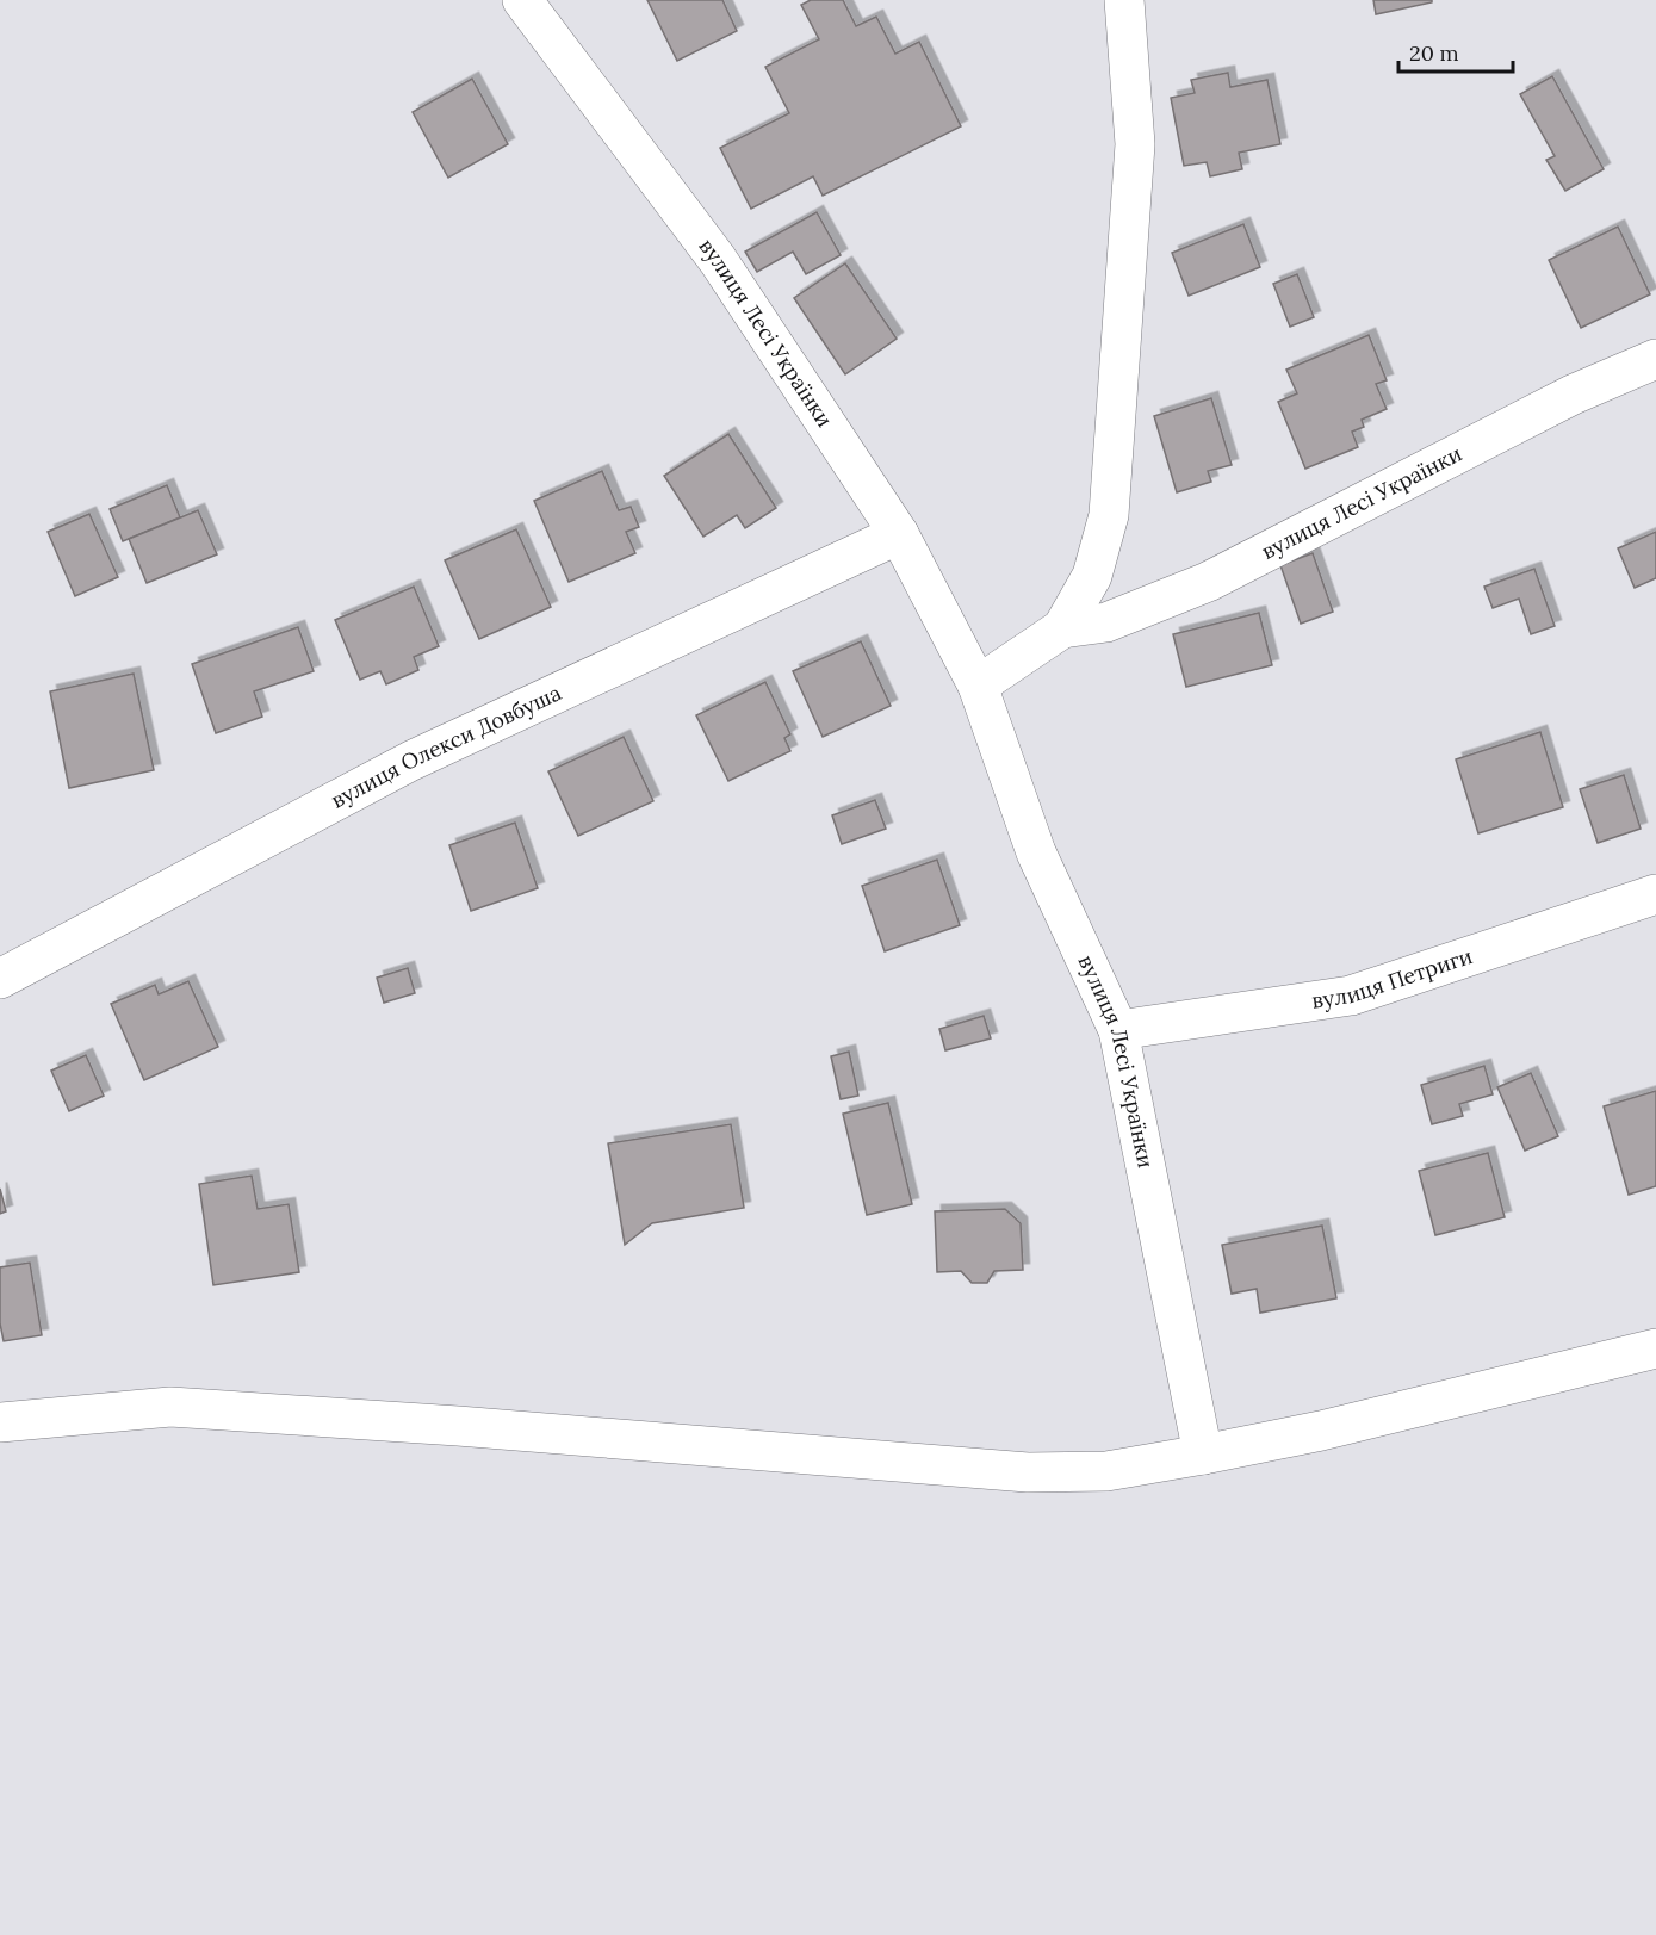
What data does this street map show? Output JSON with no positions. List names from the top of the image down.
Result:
{
  "streets": {
    "street": ["вулиця Лесі Українки", "вулиця Олекси Довбуша", "вулиця Петриги"]
  },
  "crossings": [
    ["вулиця Лесі Українки", "вулиця Олекси Довбуша"],
    ["вулиця Лесі Українки", "вулиця Петриги"]
  ],
  "scale_bar": "20 m"
}
